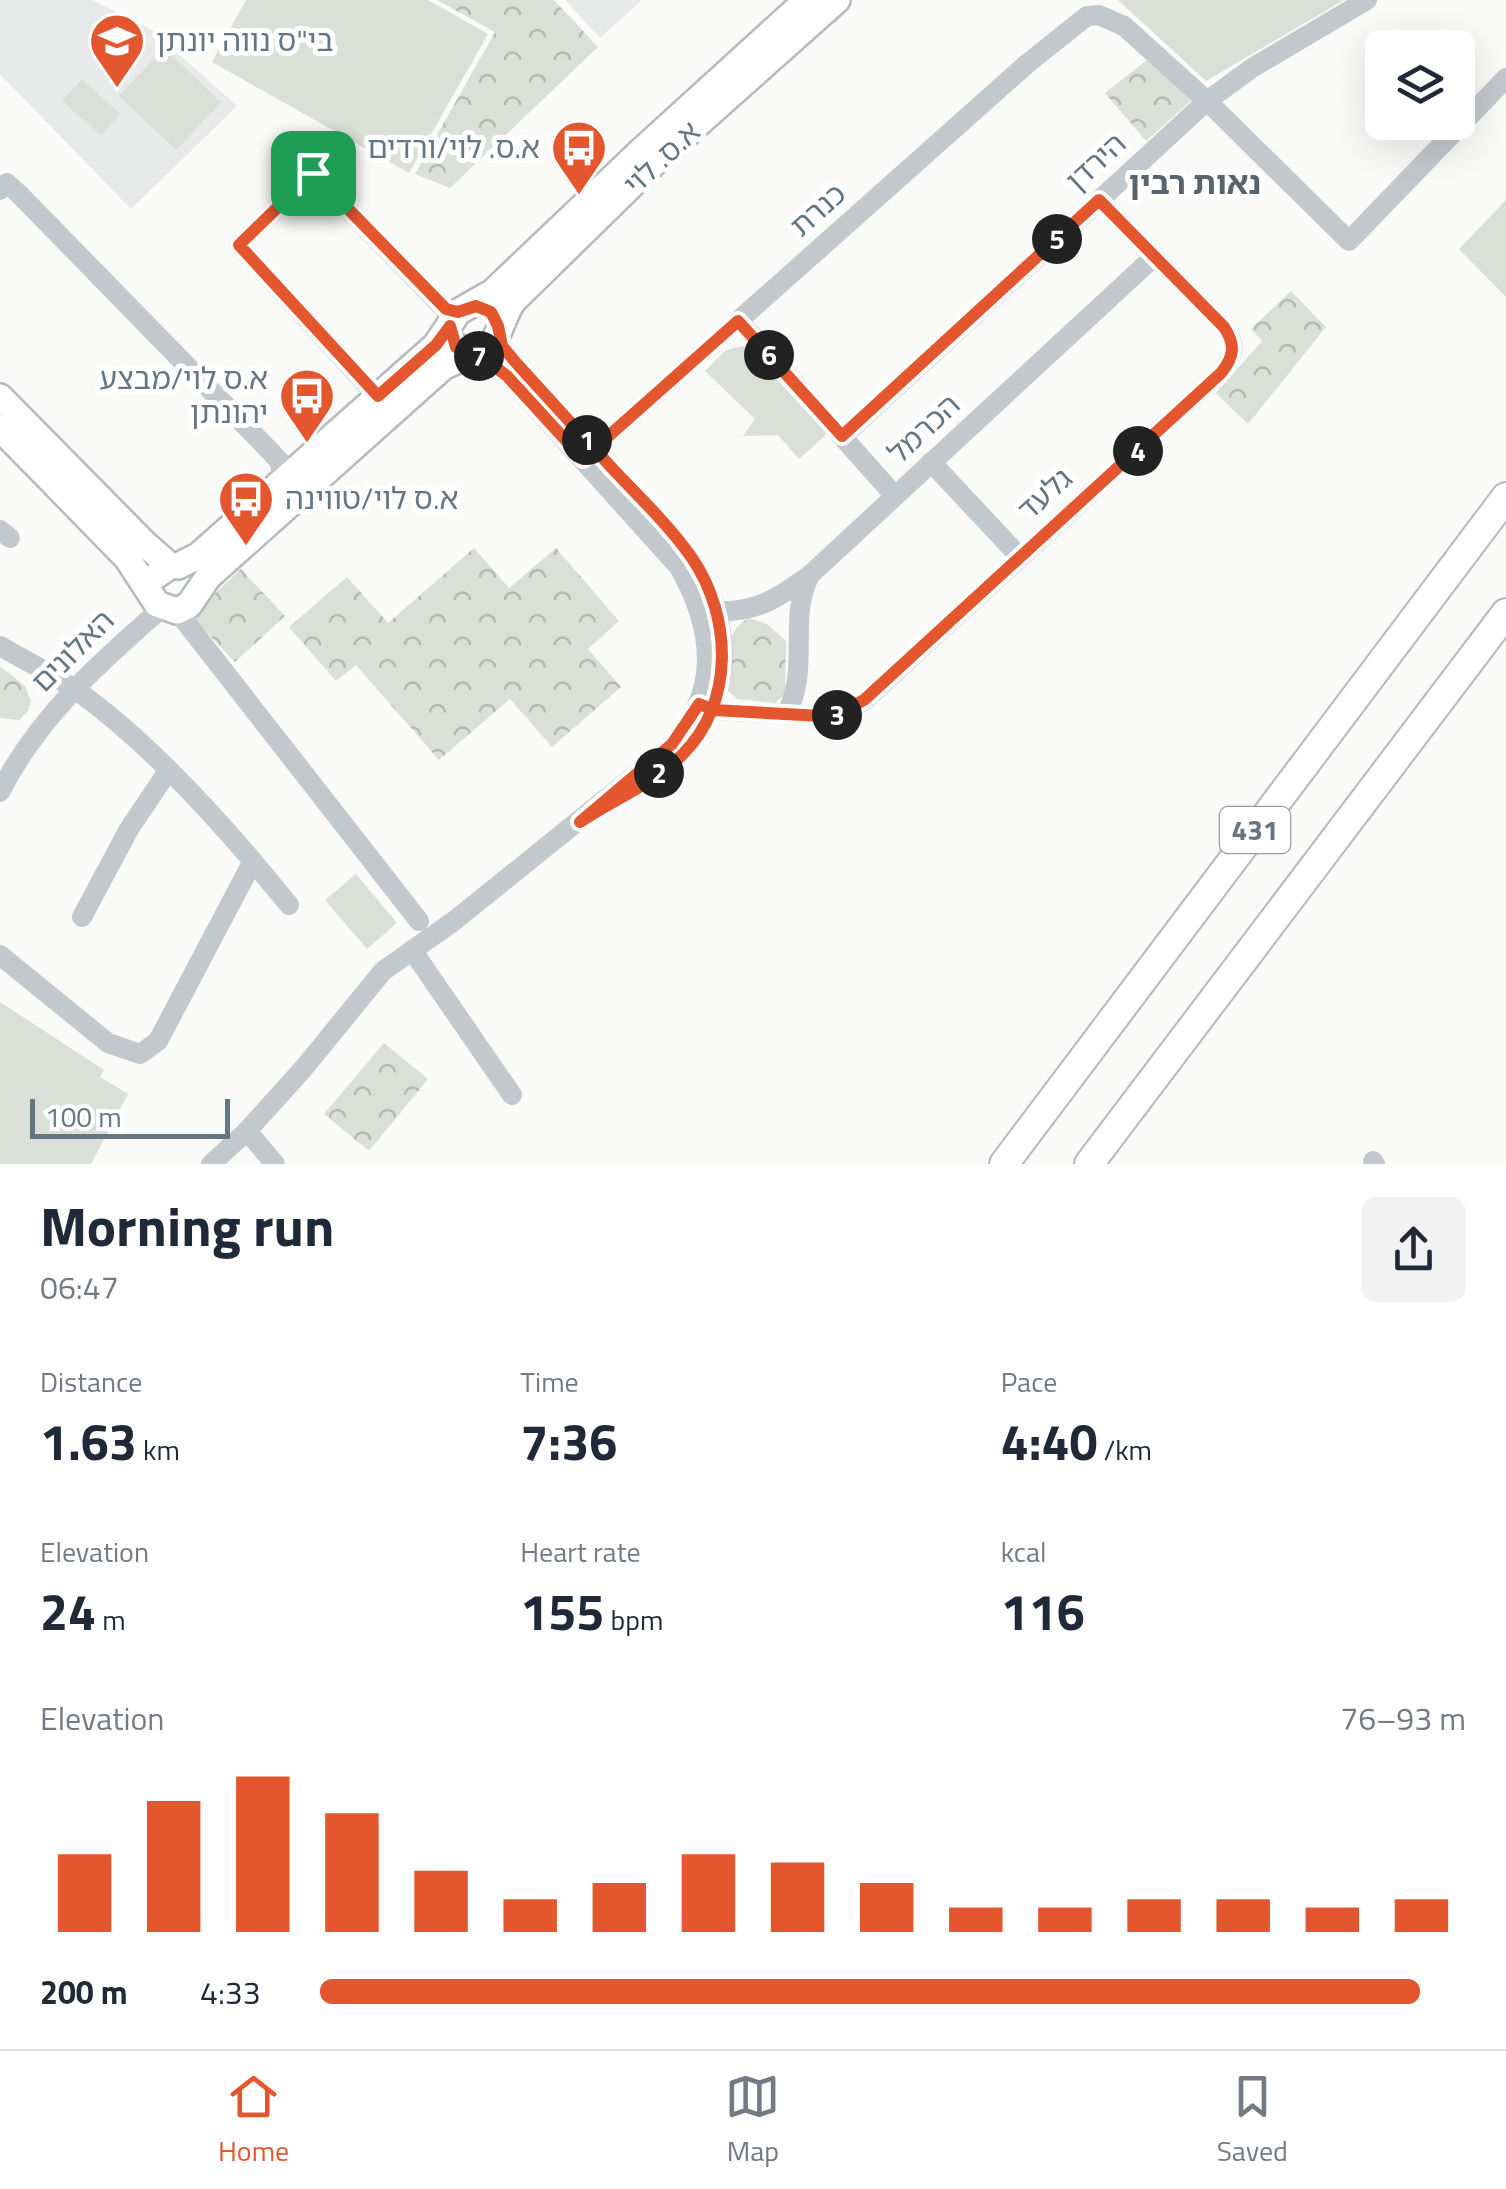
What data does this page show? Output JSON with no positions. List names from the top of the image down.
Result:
{
  "streets": {
    "highway": ["431"],
    "main road": ["א.ס. לוי"],
    "street": [
      "הירדן",
      "כנרת",
      "הכרמל",
      "גלעד",
      "האלונים"
    ]
  },
  "crossings": [
    ["הירדן", "כנרת"],
    ["הירדן", "גלעד"],
    ["הכרמל", "גלעד"]
  ],
  "districts": ["נאות רבין"],
  "places": {
    "school or university": ["בי\"ס נווה יונתן"],
    "bus stop": ["א.ס. לוי/ורדים", "א.ס לוי/מבצע יהונתן", "א.ס לוי/טווינה"]
  },
  "scale_bar": "100 m",
  "page": {
    "pins": [
      "5",
      "6",
      "7",
      "1",
      "4",
      "3",
      "2"
    ],
    "scale": "100 m",
    "heading": ["Morning run", "06:47"],
    "stats": [
      ["Distance", "1.63 km"],
      ["Time", "7:36"],
      ["Pace", "4:40 /km"],
      ["Elevation", "24 m"],
      ["Heart rate", "155 bpm"],
      ["kcal", "116"]
    ],
    "chart": ["Elevation", "76–93 m"],
    "list": [
      {
        "name": "200 m",
        "note": "4:33"
      }
    ],
    "tabs": ["Home", "Map", "Saved"]
  }
}
